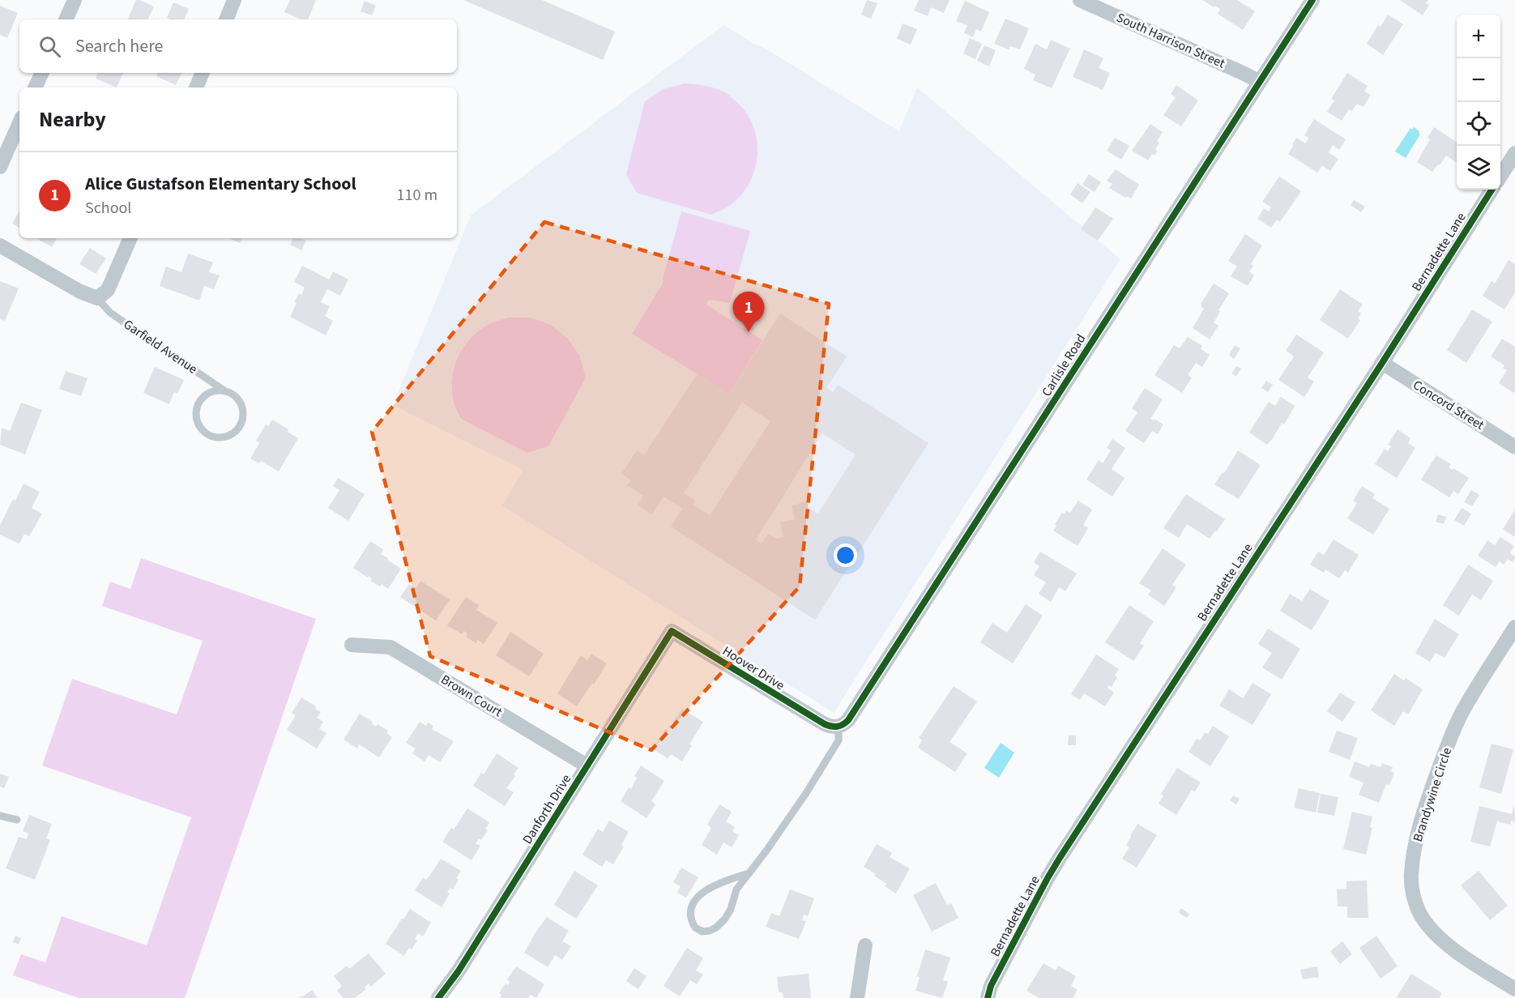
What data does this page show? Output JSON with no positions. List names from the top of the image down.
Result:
{
  "streets": {
    "street": [
      "South Harrison Street",
      "Bernadette Lane",
      "Garfield Avenue",
      "Carlisle Road",
      "Concord Street",
      "Hoover Drive",
      "Brown Court",
      "Brandywine Circle",
      "Danforth Drive"
    ]
  },
  "crossings": [
    ["South Harrison Street", "Carlisle Road"],
    ["Bernadette Lane", "Concord Street"],
    ["Carlisle Road", "Hoover Drive"],
    ["Hoover Drive", "Danforth Drive"],
    ["Brown Court", "Danforth Drive"]
  ],
  "page": {
    "map_buttons": ["+", "−"],
    "search": "Search here",
    "heading": "Nearby",
    "list": [
      {
        "mark": "1",
        "name": "Alice Gustafson Elementary School",
        "note": "School",
        "value": "110 m"
      }
    ],
    "pins": "1"
  }
}
